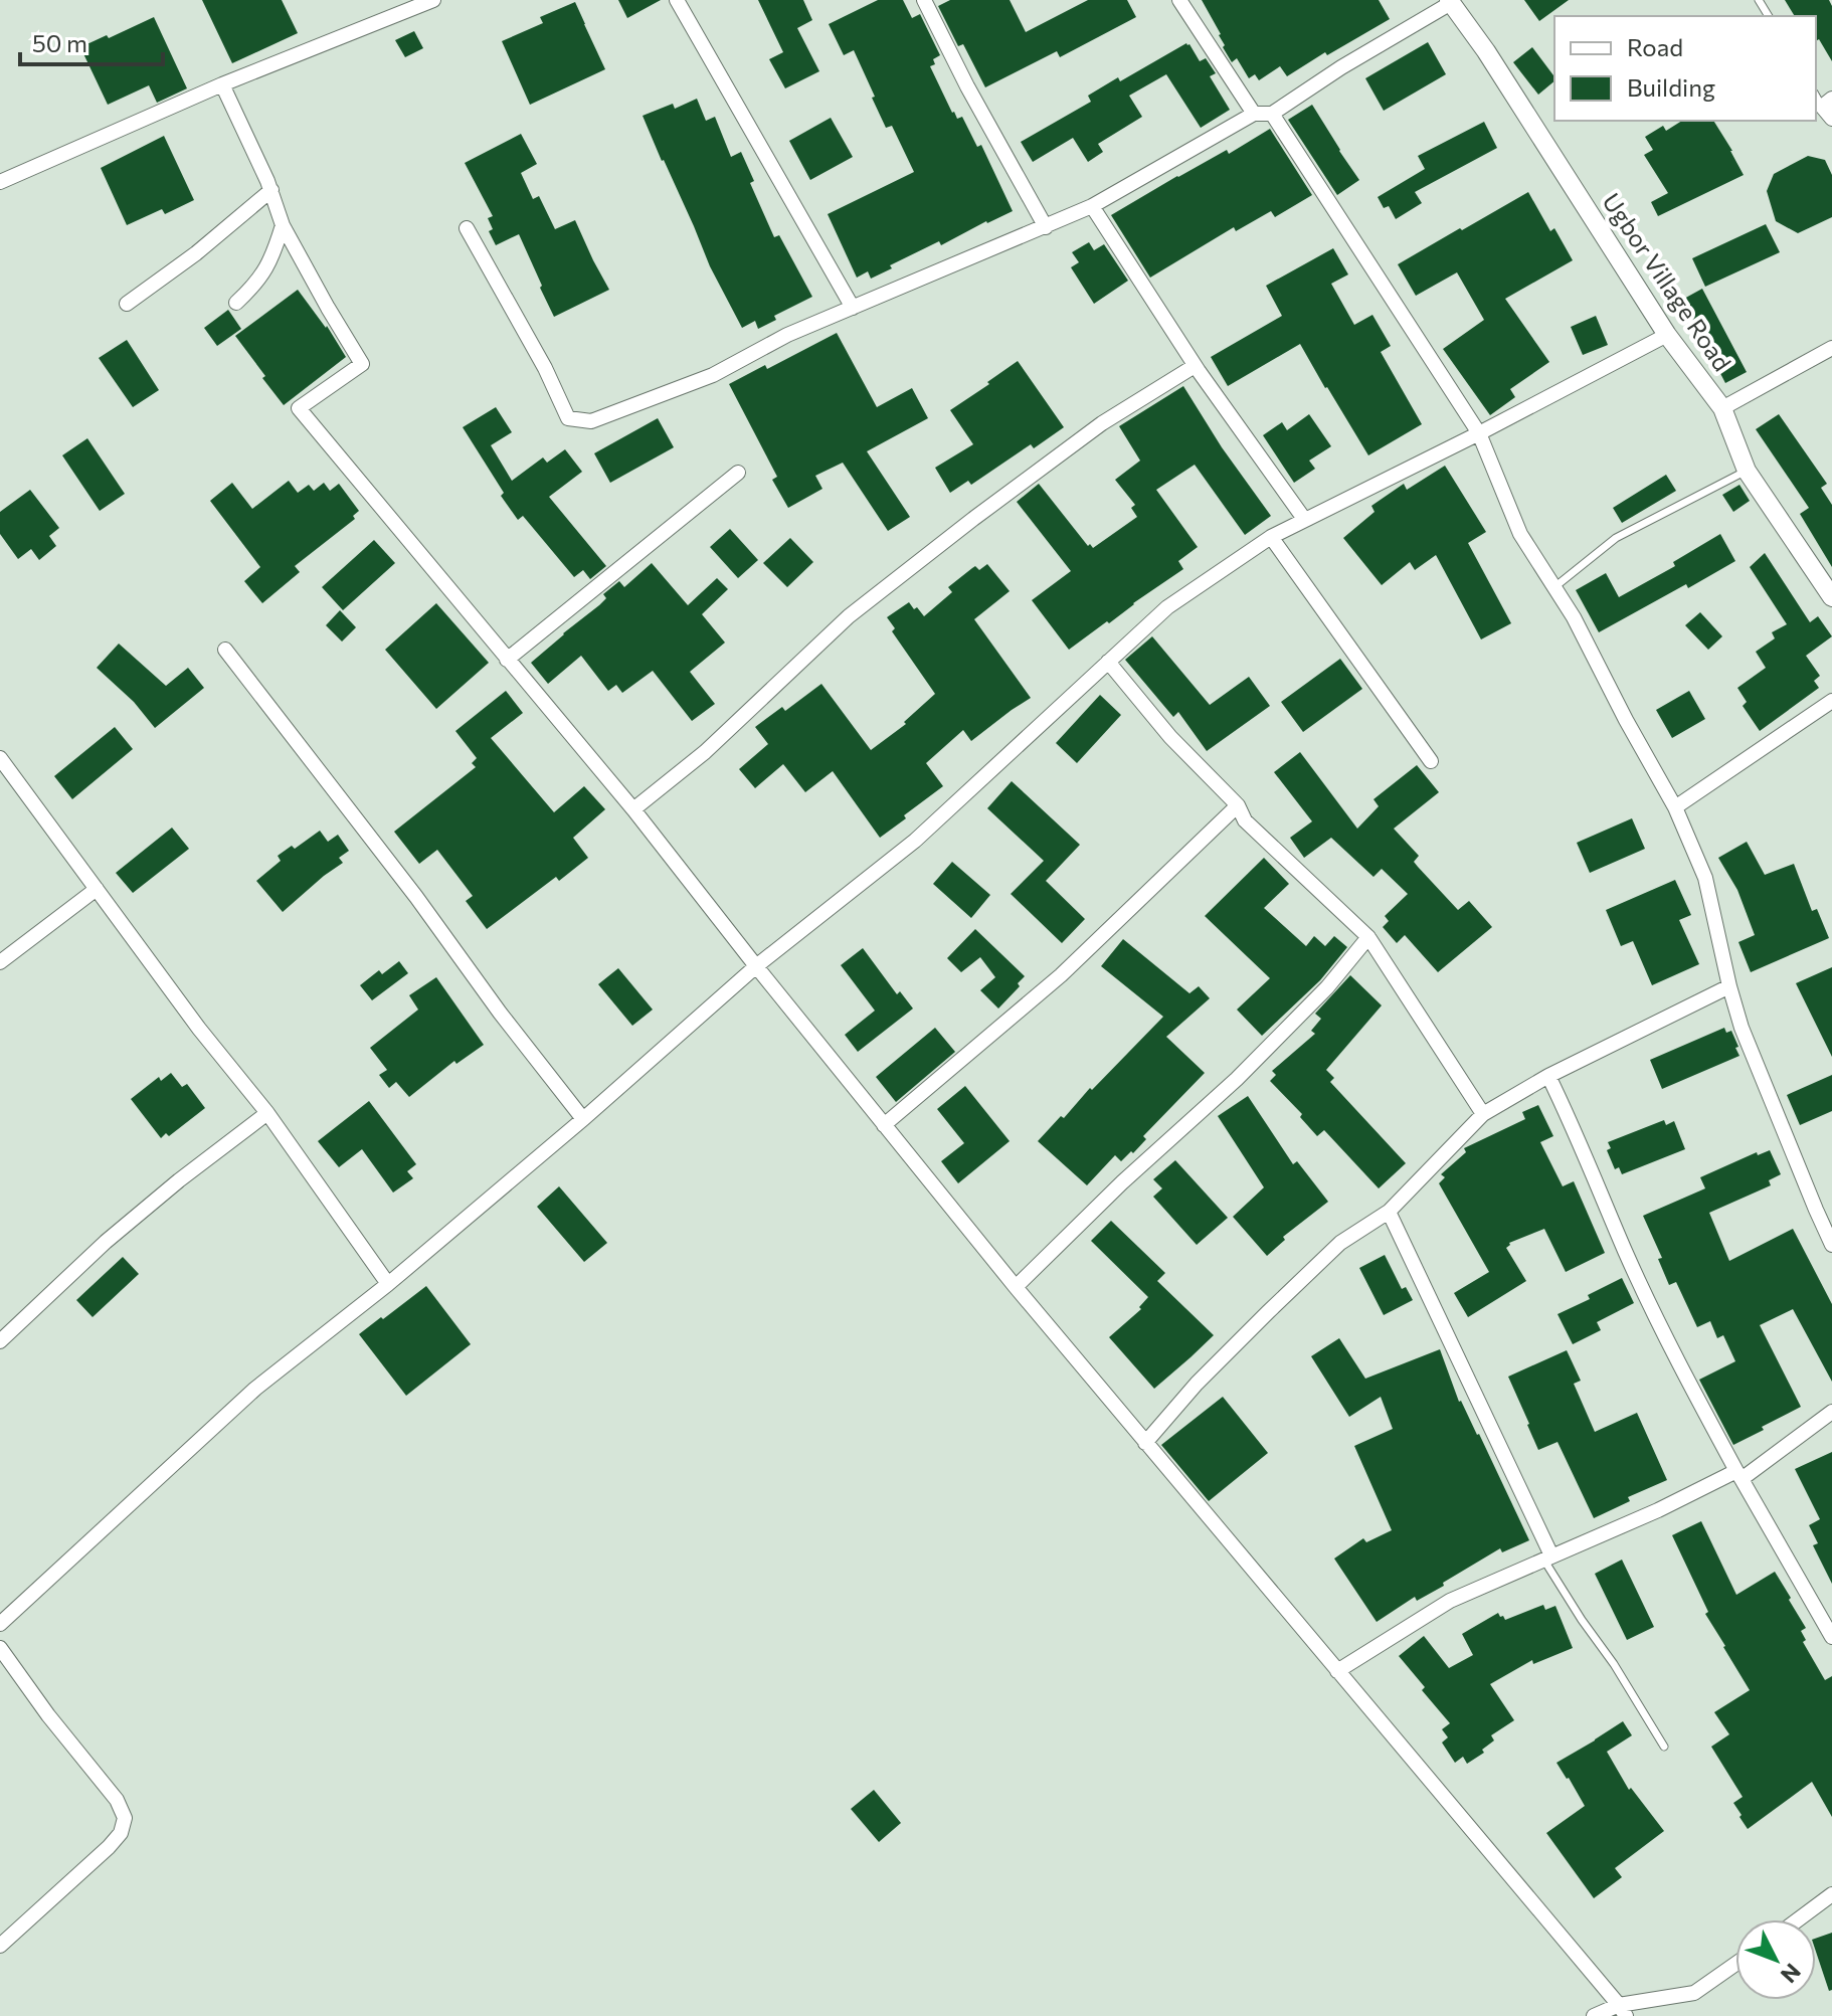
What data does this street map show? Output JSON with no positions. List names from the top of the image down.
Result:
{
  "streets": {
    "street": ["Ugbor Village Road"]
  },
  "legend": ["Road", "Building"],
  "scale_bar": "50 m",
  "north": "bottom right"
}
